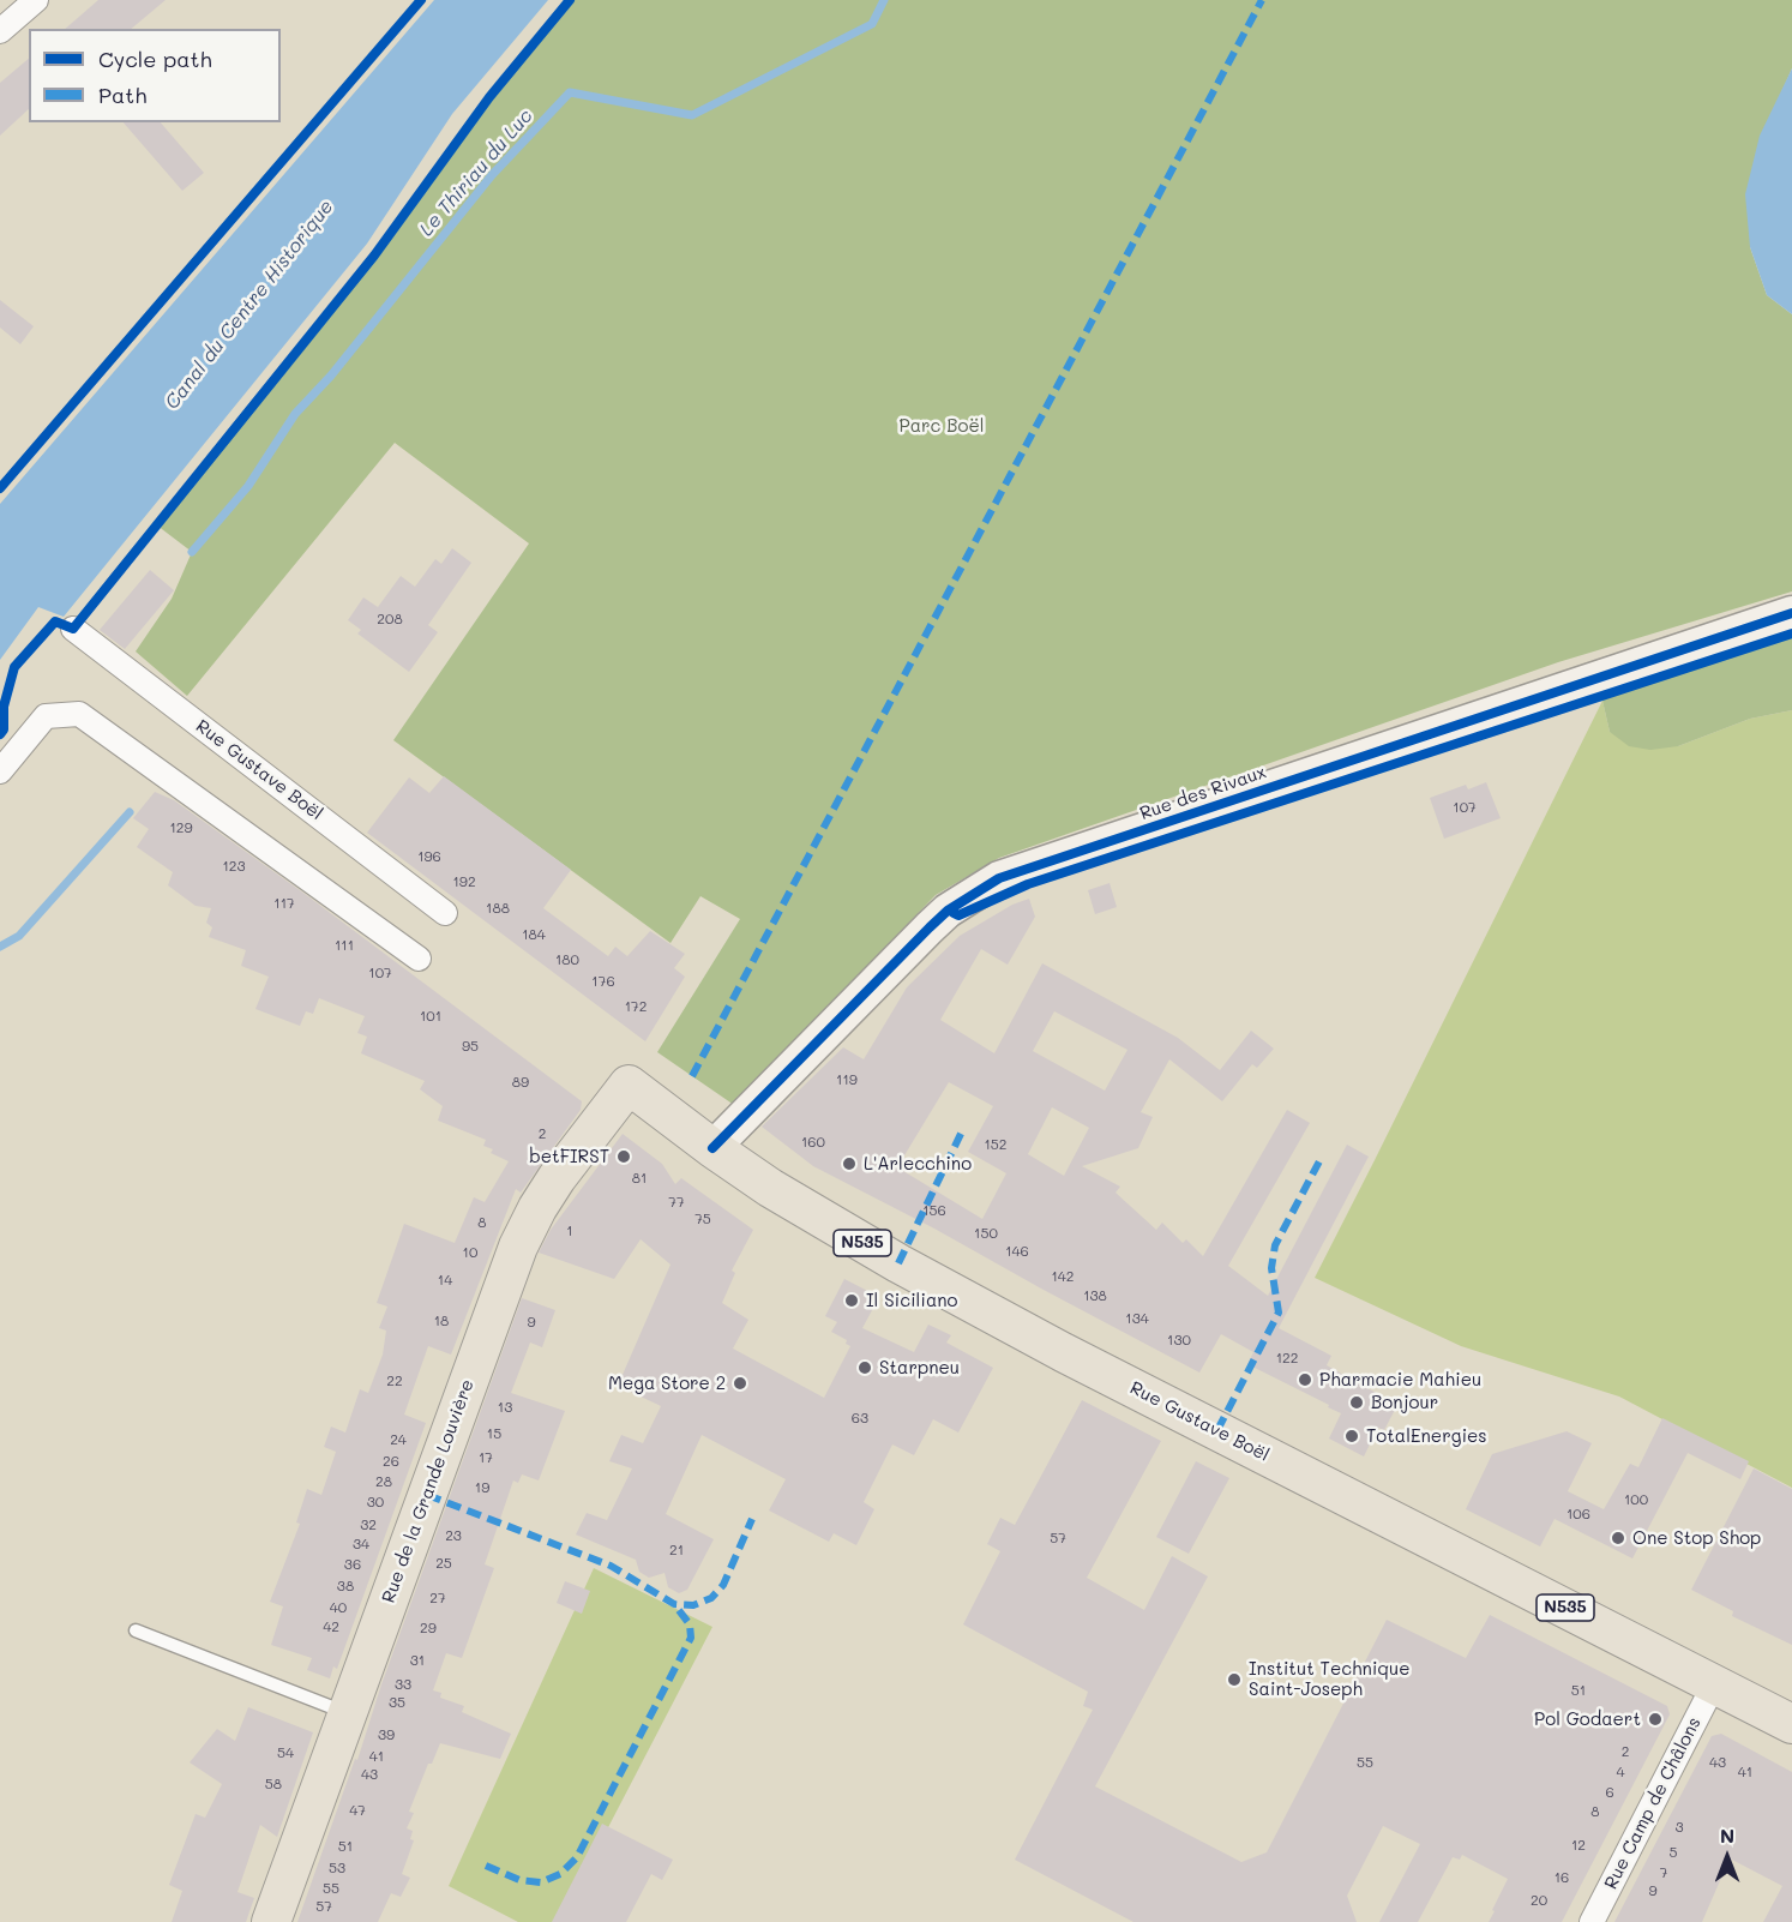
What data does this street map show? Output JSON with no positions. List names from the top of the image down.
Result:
{
  "streets": {
    "main road": ["Rue Gustave Boël", "N535", "Rue de la Grande Louvière"],
    "street": ["Rue des Rivaux", "Rue Camp de Châlons"]
  },
  "crossings": [
    ["Rue Gustave Boël", "Rue des Rivaux"],
    ["Rue Gustave Boël", "Rue de la Grande Louvière"],
    ["Rue Gustave Boël", "Rue Camp de Châlons"]
  ],
  "water": ["Le Thiriau du Luc", "Canal du Centre Historique"],
  "parks": ["Parc Boël"],
  "places": [
    "betFIRST",
    "L'Arlecchino",
    "Il Siciliano",
    "Starpneu",
    "Pharmacie Mahieu",
    "Mega Store 2",
    "Bonjour",
    "TotalEnergies",
    "One Stop Shop",
    "Institut Technique Saint-Joseph",
    "Pol Godaert"
  ],
  "house_numbers": [
    "208",
    "107",
    "129",
    "196",
    "123",
    "192",
    "117",
    "188",
    "184",
    "111",
    "180",
    "107",
    "176",
    "172",
    "101",
    "95",
    "119",
    "89",
    "2",
    "160",
    "152",
    "81",
    "77",
    "156",
    "75",
    "8",
    "1",
    "150",
    "146",
    "10",
    "142",
    "14",
    "138",
    "134",
    "18",
    "9",
    "130",
    "122",
    "22",
    "13",
    "63",
    "15",
    "24",
    "17",
    "26",
    "28",
    "19",
    "100",
    "30",
    "106",
    "32",
    "23",
    "57",
    "34",
    "21",
    "25",
    "36",
    "38",
    "27",
    "40",
    "42",
    "29",
    "31",
    "33",
    "51",
    "35",
    "39",
    "2",
    "54",
    "41",
    "55",
    "43",
    "4",
    "41",
    "43",
    "58",
    "6",
    "47",
    "8",
    "3",
    "12",
    "51",
    "5",
    "53",
    "7",
    "16",
    "55",
    "9",
    "20",
    "57"
  ],
  "legend": ["Cycle path", "Path"],
  "north": "top"
}
